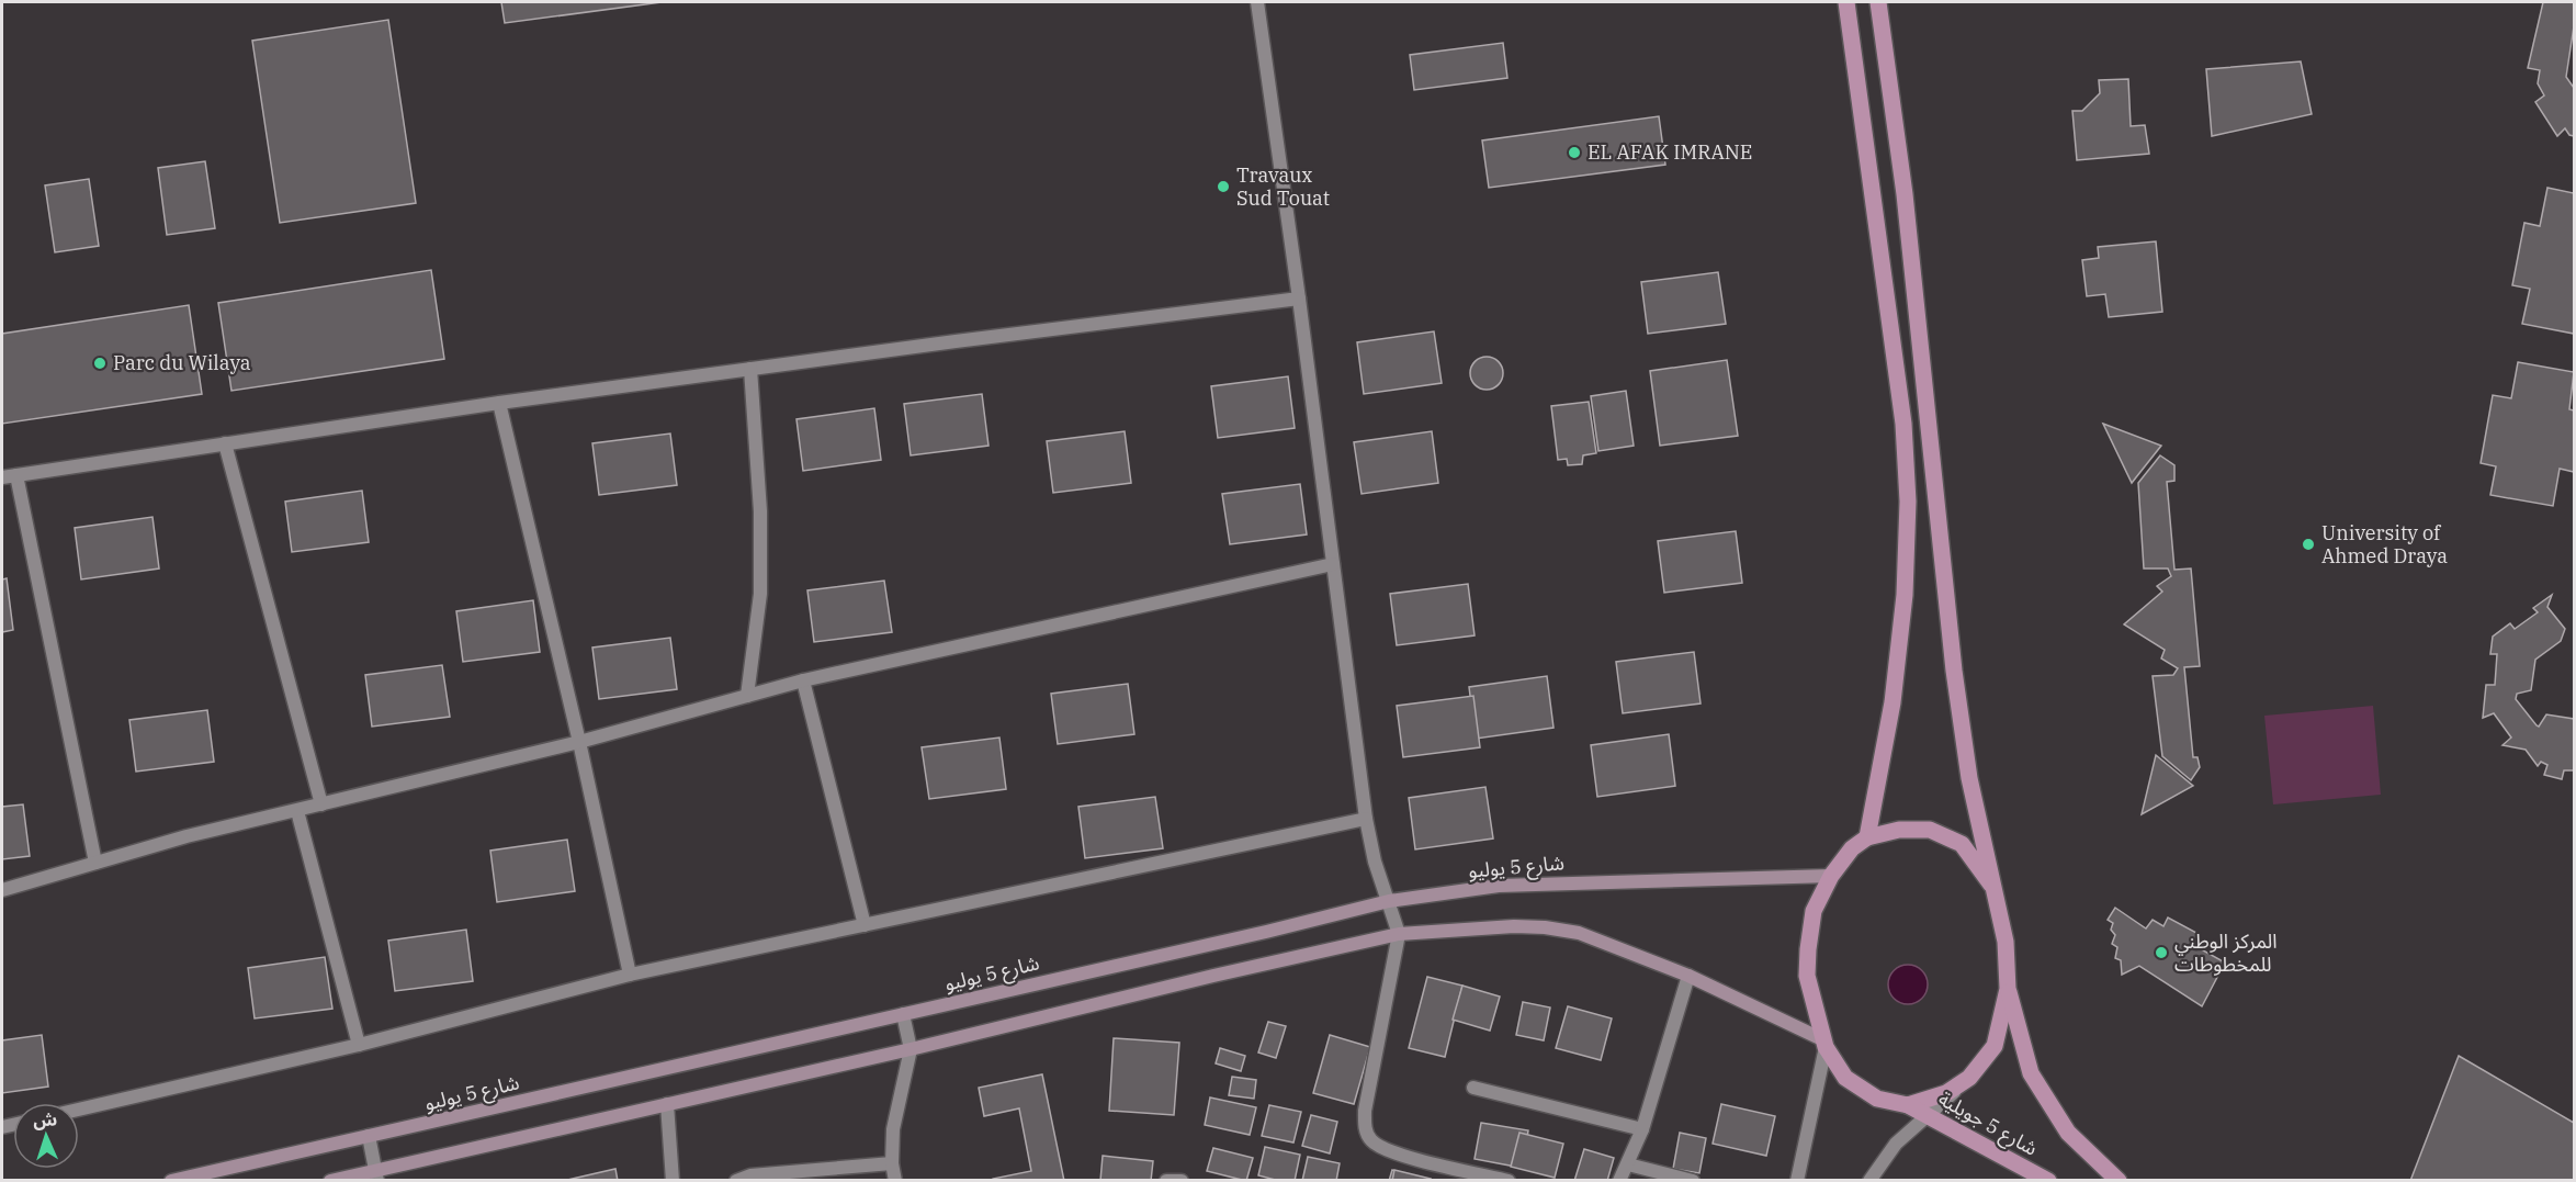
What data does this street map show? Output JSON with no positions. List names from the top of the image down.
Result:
{
  "streets": {
    "main road": ["شارع 5 يوليو", "شارع 5 جويلية"]
  },
  "crossings": [
    ["شارع 5 يوليو", "شارع 5 جويلية"]
  ],
  "places": [
    "EL AFAK IMRANE",
    "Travaux Sud Touat",
    "Parc du Wilaya",
    "University of Ahmed Draya",
    "المركز الوطني للمخطوطات"
  ],
  "north": "top"
}
